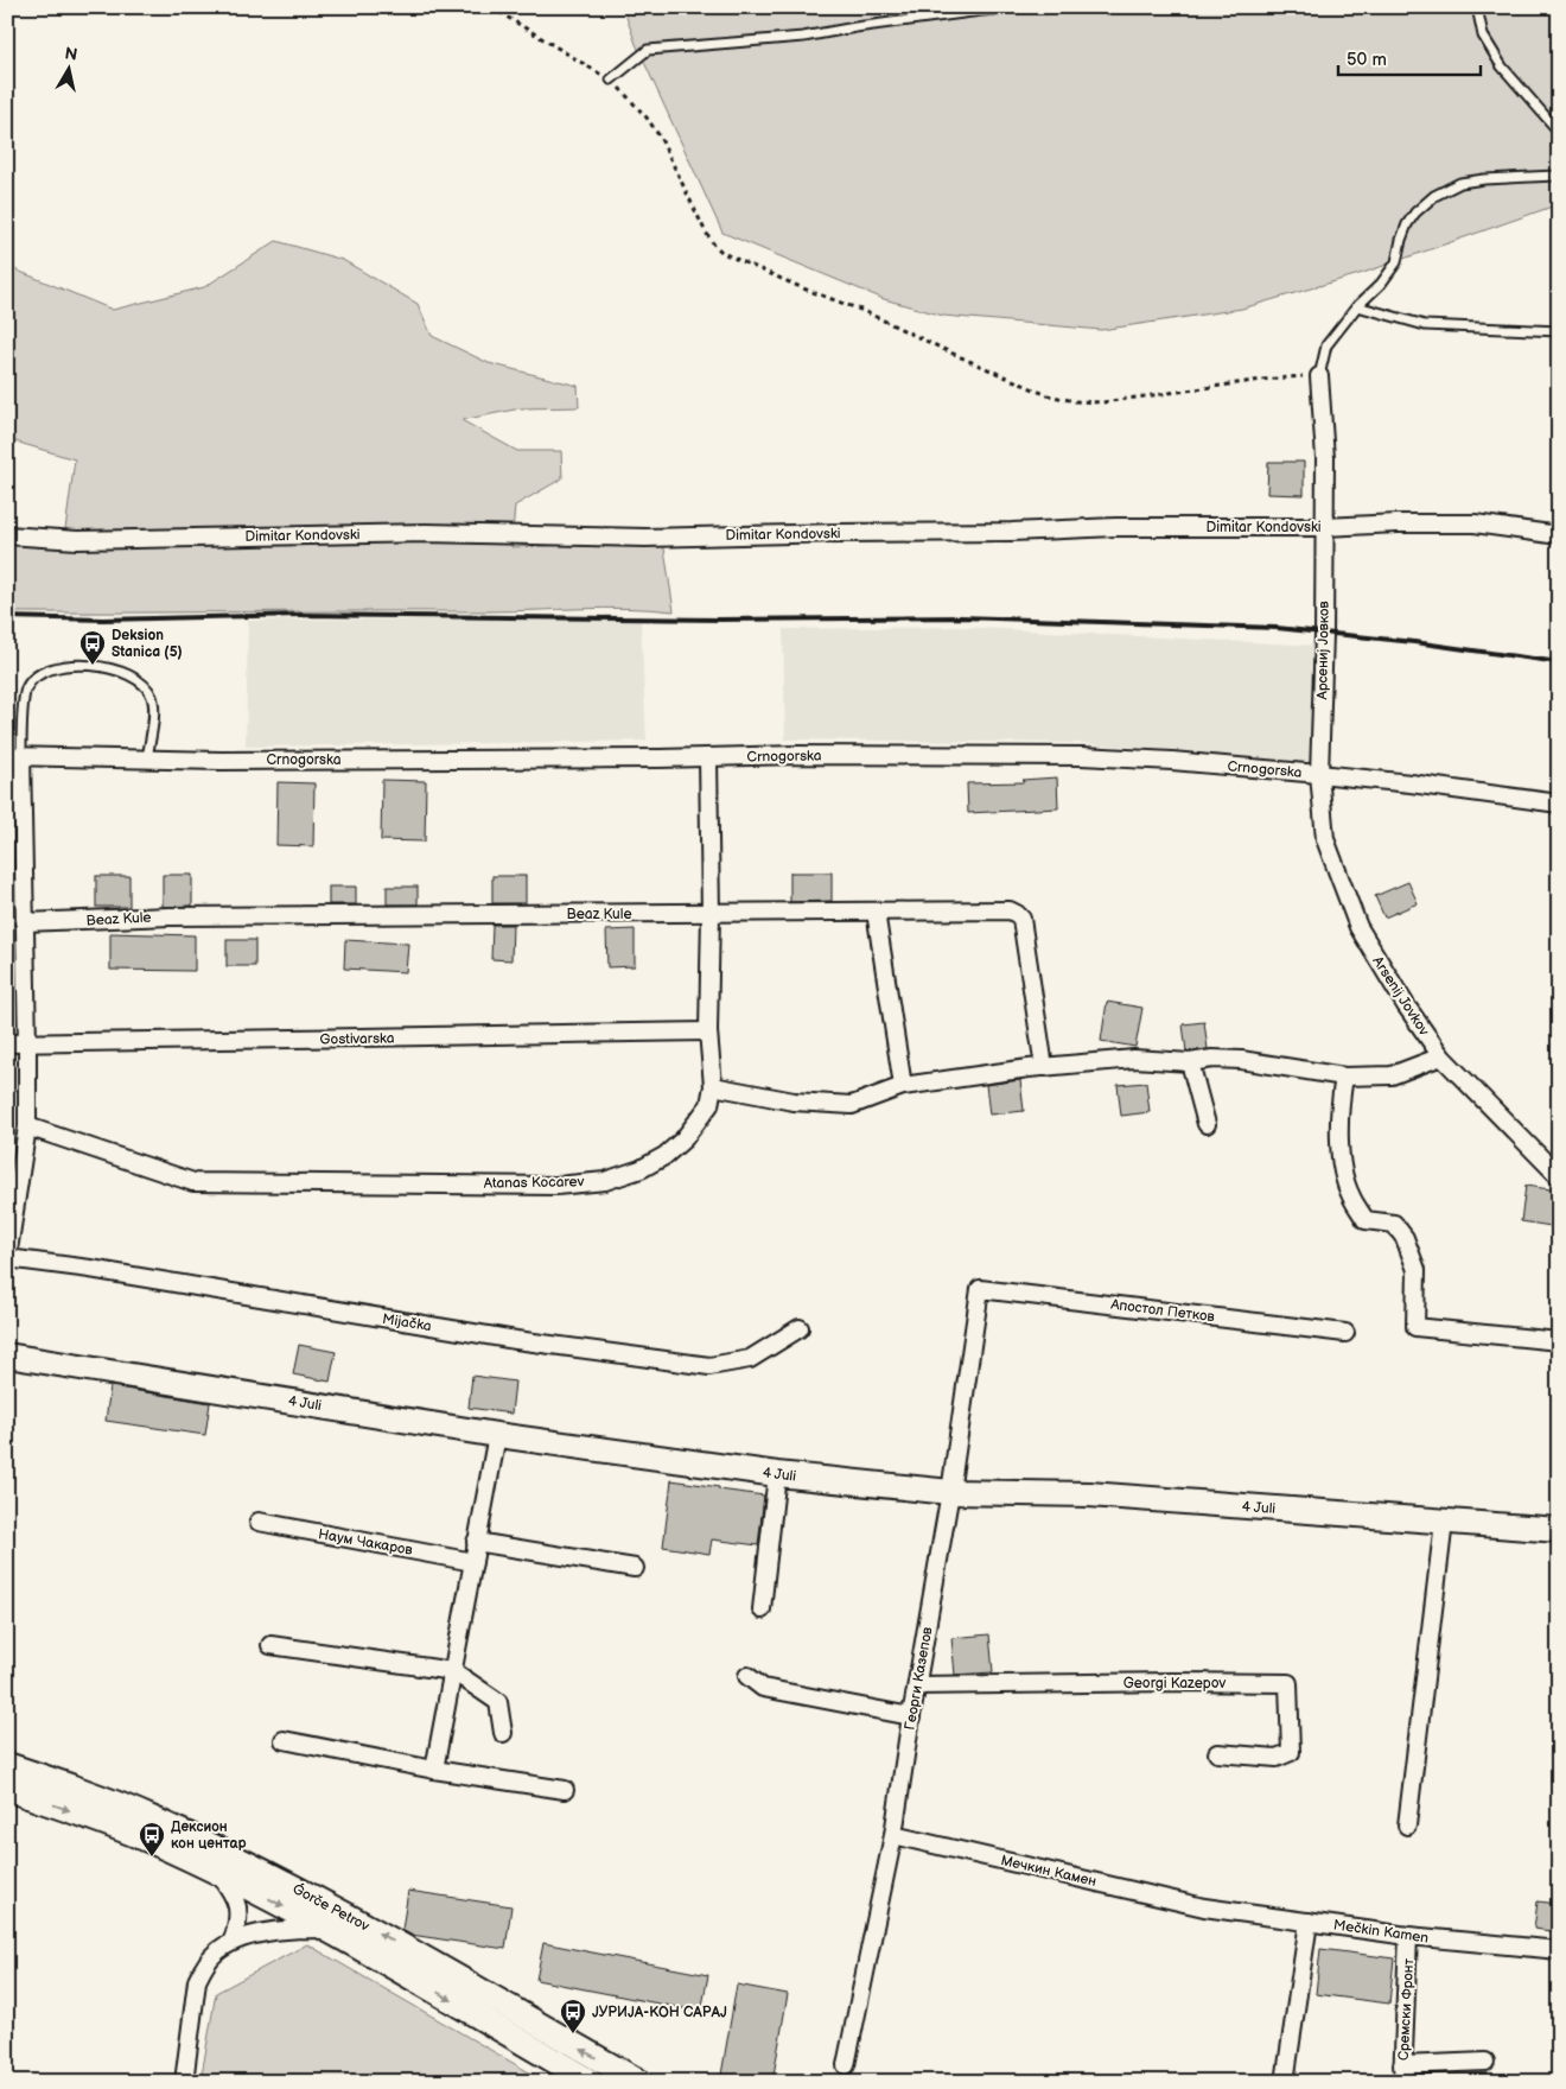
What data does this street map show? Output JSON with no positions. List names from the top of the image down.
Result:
{
  "streets": {
    "street": [
      "Dimitar Kondovski",
      "Арсениј Јовков",
      "Crnogorska",
      "Beaz Kule",
      "Arsenij Jovkov",
      "Gostivarska",
      "Atanas Kocarev",
      "Апостол Петков",
      "Mijačka",
      "4 Juli",
      "Наум Чакаров",
      "Георги Казепов",
      "Georgi Kazepov",
      "Мечкин Камен",
      "Ǵorče Petrov",
      "Mečkin Kamen",
      "Сремски Фронт"
    ]
  },
  "crossings": [
    ["Dimitar Kondovski", "Арсениј Јовков"],
    ["Арсениј Јовков", "Crnogorska"],
    ["Арсениј Јовков", "Arsenij Jovkov"],
    ["Crnogorska", "Arsenij Jovkov"],
    ["Crnogorska", "Atanas Kocarev"],
    ["Beaz Kule", "Atanas Kocarev"],
    ["Gostivarska", "Atanas Kocarev"],
    ["Апостол Петков", "Георги Казепов"],
    ["4 Juli", "Георги Казепов"],
    ["Георги Казепов", "Georgi Kazepov"],
    ["Георги Казепов", "Мечкин Камен"],
    ["Мечкин Камен", "Mečkin Kamen"],
    ["Mečkin Kamen", "Сремски Фронт"]
  ],
  "places": {
    "bus stop": ["Deksion Stanica (5)", "Дексион кон центар", "ЈУРИЈА-КОН САРАЈ"]
  },
  "scale_bar": "50 m",
  "north": "top"
}
